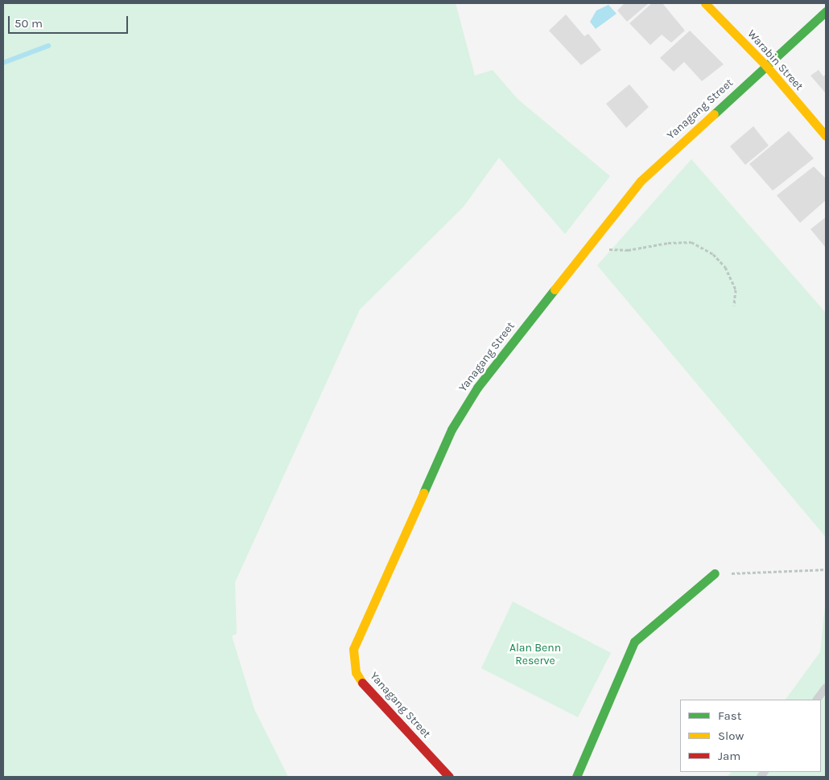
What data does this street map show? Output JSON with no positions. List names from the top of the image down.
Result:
{
  "streets": {
    "street": ["Warabin Street", "Yanagang Street"]
  },
  "crossings": [
    ["Warabin Street", "Yanagang Street"]
  ],
  "parks": ["Alan Benn Reserve"],
  "legend": ["Fast", "Slow", "Jam"],
  "scale_bar": "50 m"
}
